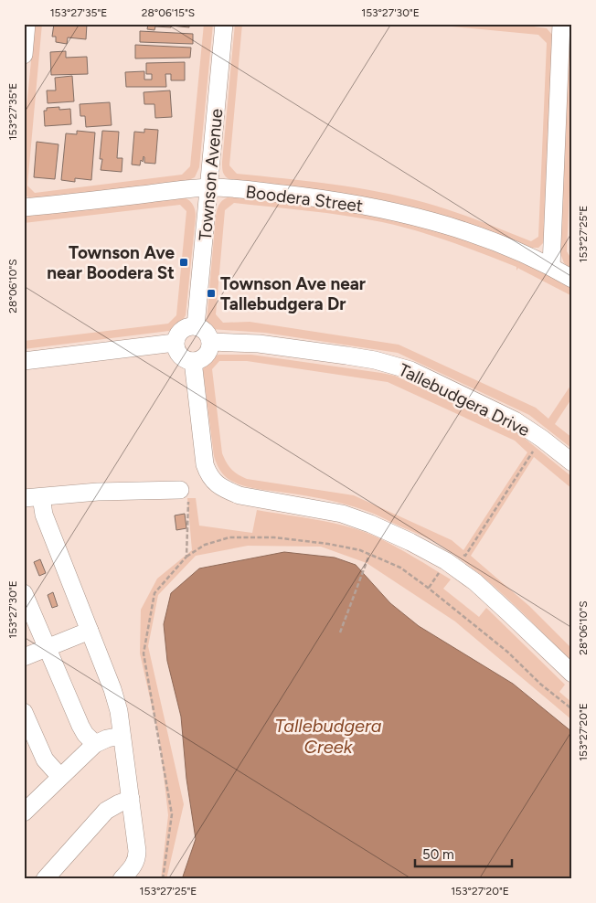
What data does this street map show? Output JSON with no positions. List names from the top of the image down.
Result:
{
  "streets": {
    "street": ["Townson Avenue", "Boodera Street", "Tallebudgera Drive"]
  },
  "crossings": [
    ["Townson Avenue", "Boodera Street"],
    ["Townson Avenue", "Tallebudgera Drive"]
  ],
  "water": ["Tallebudgera Creek"],
  "places": {
    "transit": ["Townson Ave near Boodera St", "Townson Ave near Tallebudgera Dr"]
  },
  "scale_bar": "50 m",
  "coordinates": [
    "153°27'35\"E",
    "28°06'15\"S",
    "153°27'30\"E",
    "153°27'25\"E",
    "28°06'10\"S",
    "153°27'20\"E"
  ]
}
